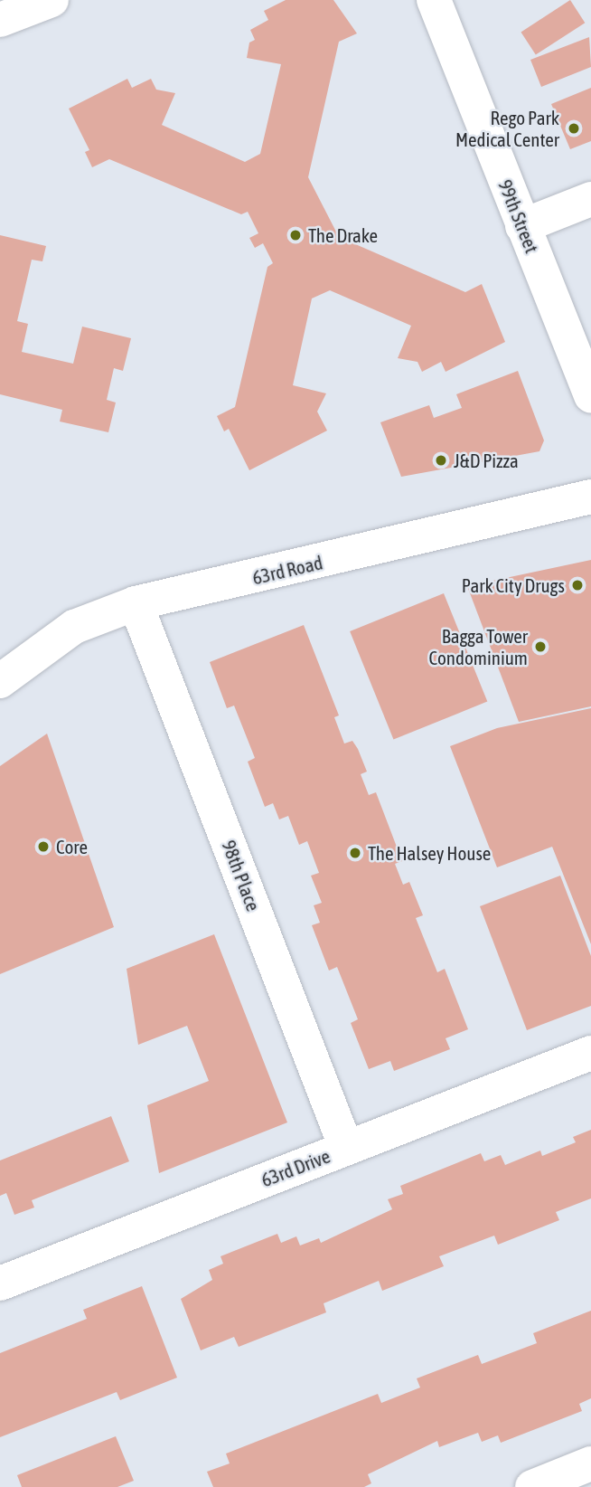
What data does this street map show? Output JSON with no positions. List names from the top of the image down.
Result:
{
  "streets": {
    "street": [
      "99th Street",
      "63rd Road",
      "98th Place",
      "63rd Drive"
    ]
  },
  "crossings": [
    ["63rd Road", "98th Place"],
    ["98th Place", "63rd Drive"]
  ],
  "places": [
    "Rego Park Medical Center",
    "The Drake",
    "J&D Pizza",
    "Park City Drugs",
    "Bagga Tower Condominium",
    "Core",
    "The Halsey House"
  ]
}
